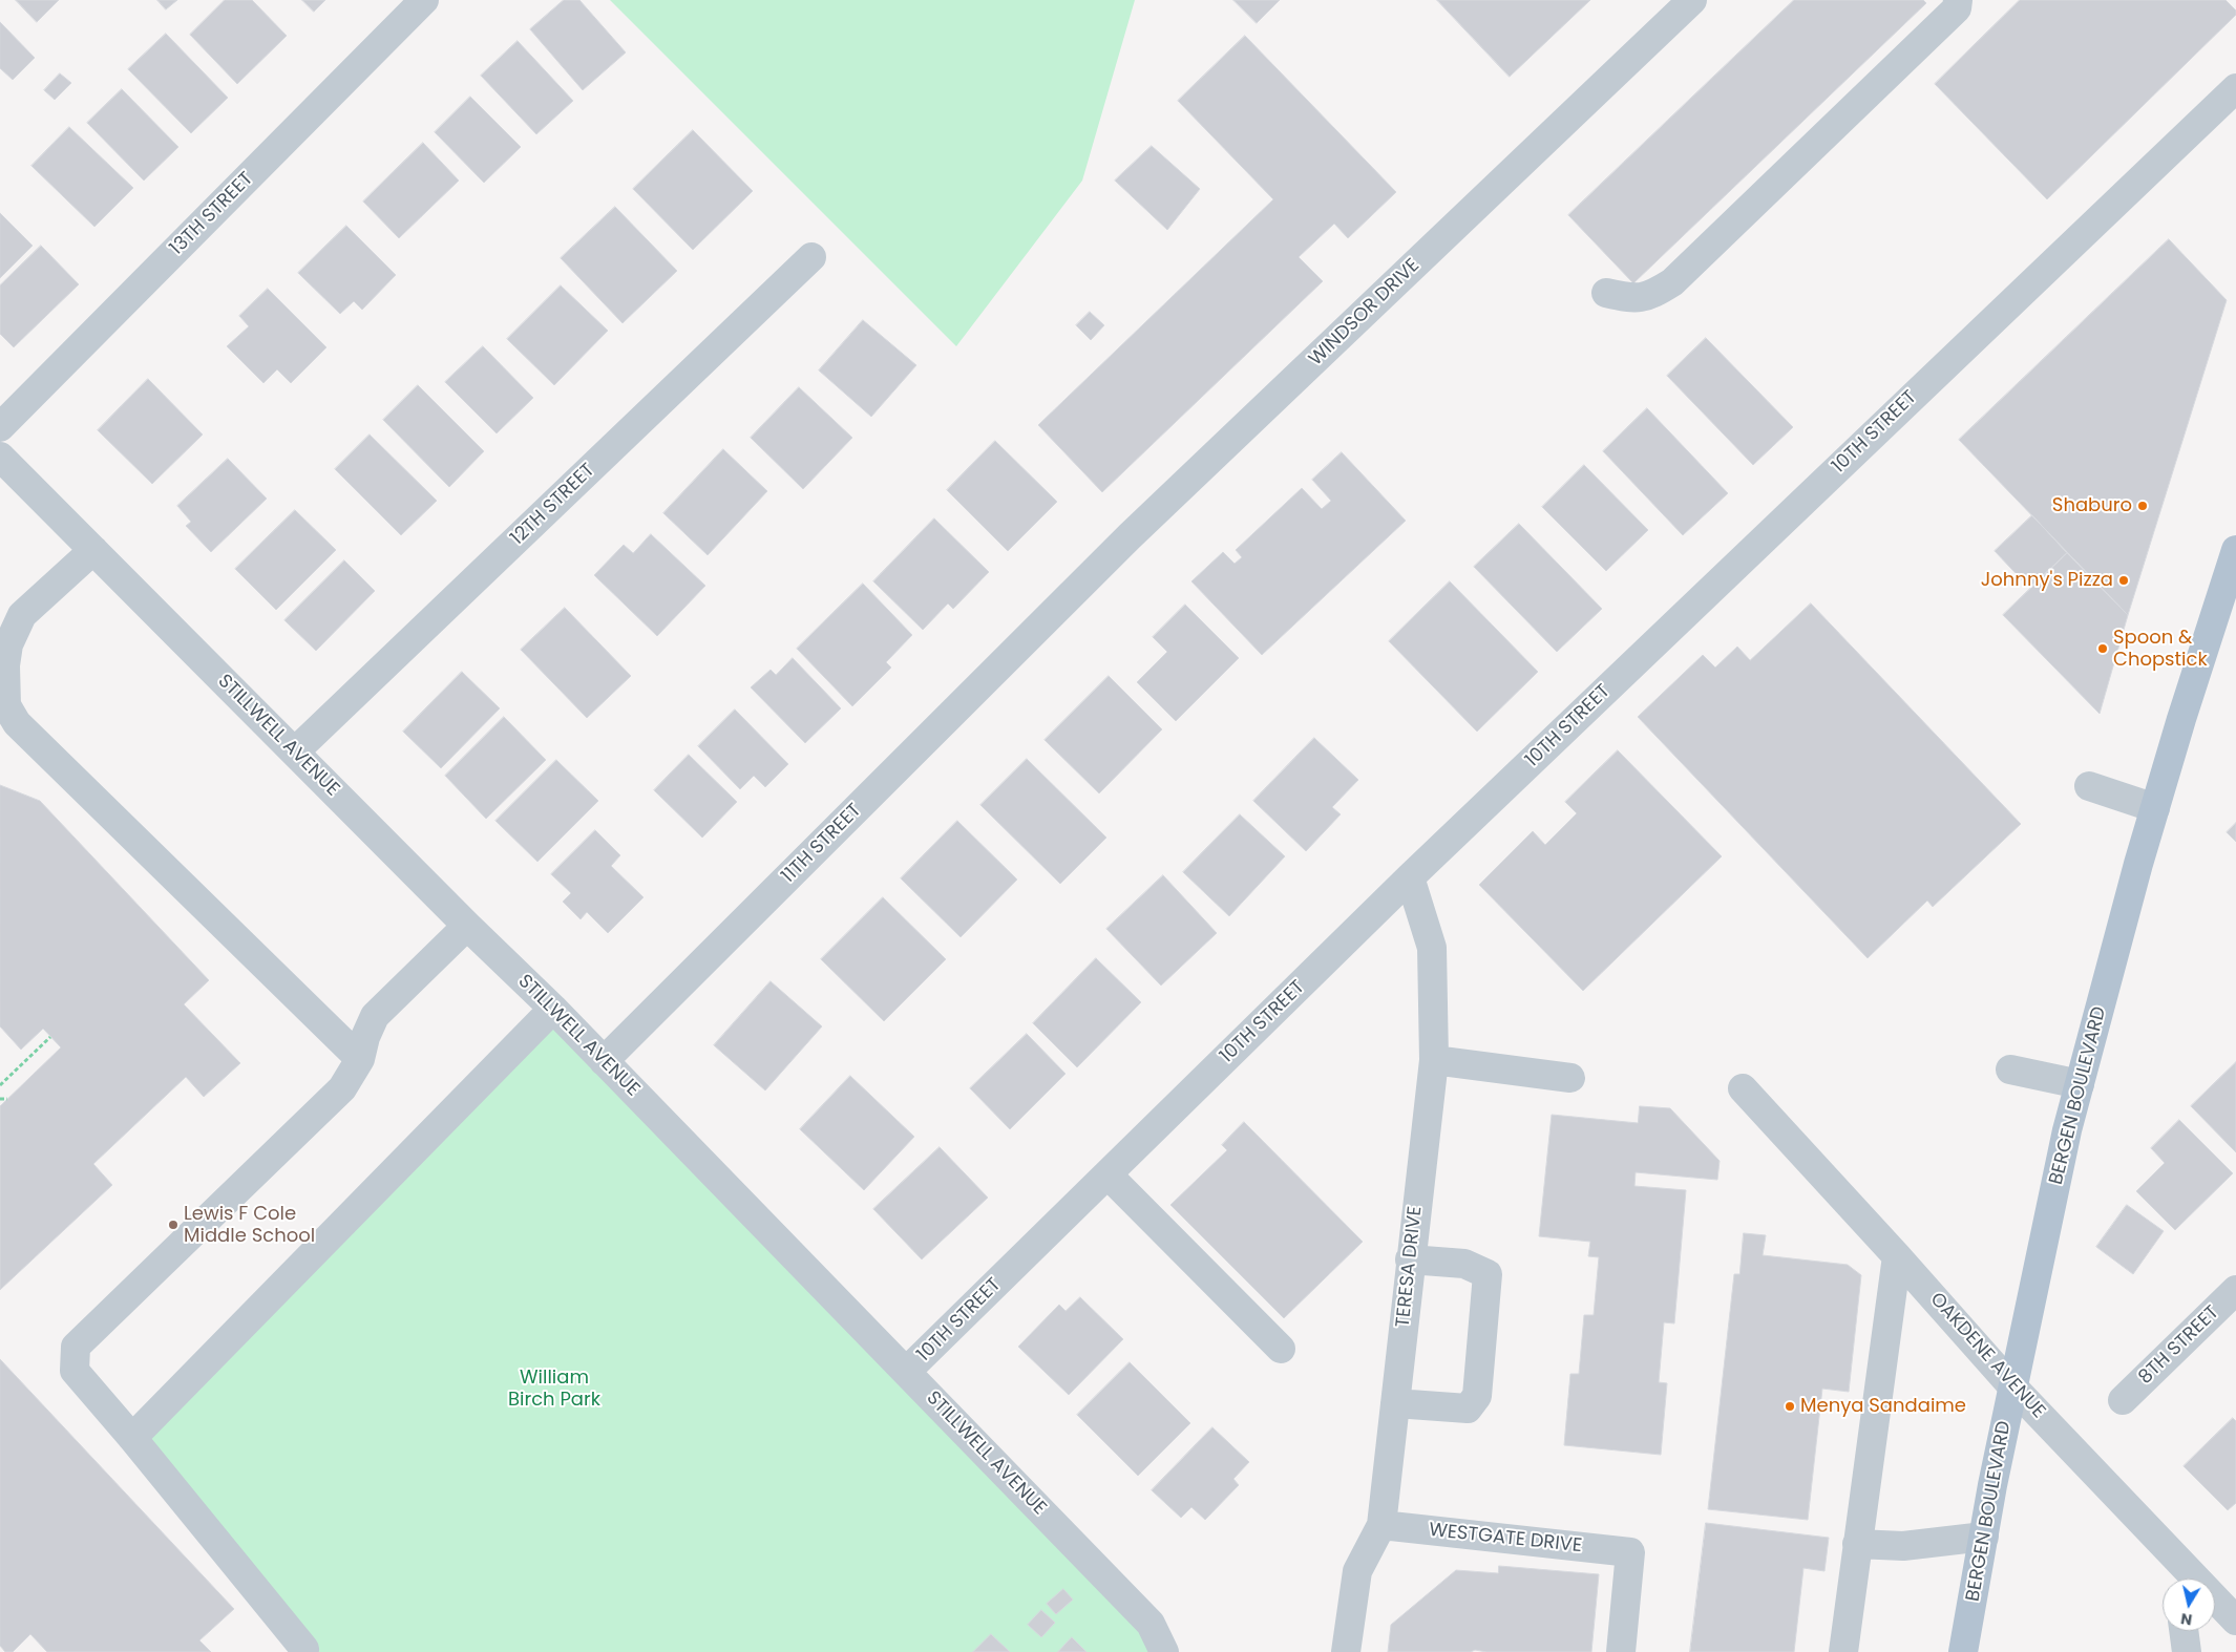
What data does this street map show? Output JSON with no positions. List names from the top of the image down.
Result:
{
  "streets": {
    "main road": ["BERGEN BOULEVARD"],
    "street": [
      "13TH STREET",
      "WINDSOR DRIVE",
      "10TH STREET",
      "12TH STREET",
      "STILLWELL AVENUE",
      "11TH STREET",
      "TERESA DRIVE",
      "8TH STREET",
      "OAKDENE AVENUE",
      "WESTGATE DRIVE"
    ]
  },
  "crossings": [
    ["WINDSOR DRIVE", "11TH STREET"],
    ["10TH STREET", "STILLWELL AVENUE"],
    ["10TH STREET", "TERESA DRIVE"],
    ["12TH STREET", "STILLWELL AVENUE"],
    ["STILLWELL AVENUE", "11TH STREET"],
    ["BERGEN BOULEVARD", "OAKDENE AVENUE"],
    ["TERESA DRIVE", "WESTGATE DRIVE"]
  ],
  "parks": ["William Birch Park"],
  "places": [
    "Shaburo",
    "Johnny's Pizza",
    "Spoon & Chopstick",
    "Lewis F Cole Middle School",
    "Menya Sandaime"
  ],
  "north": "bottom"
}
